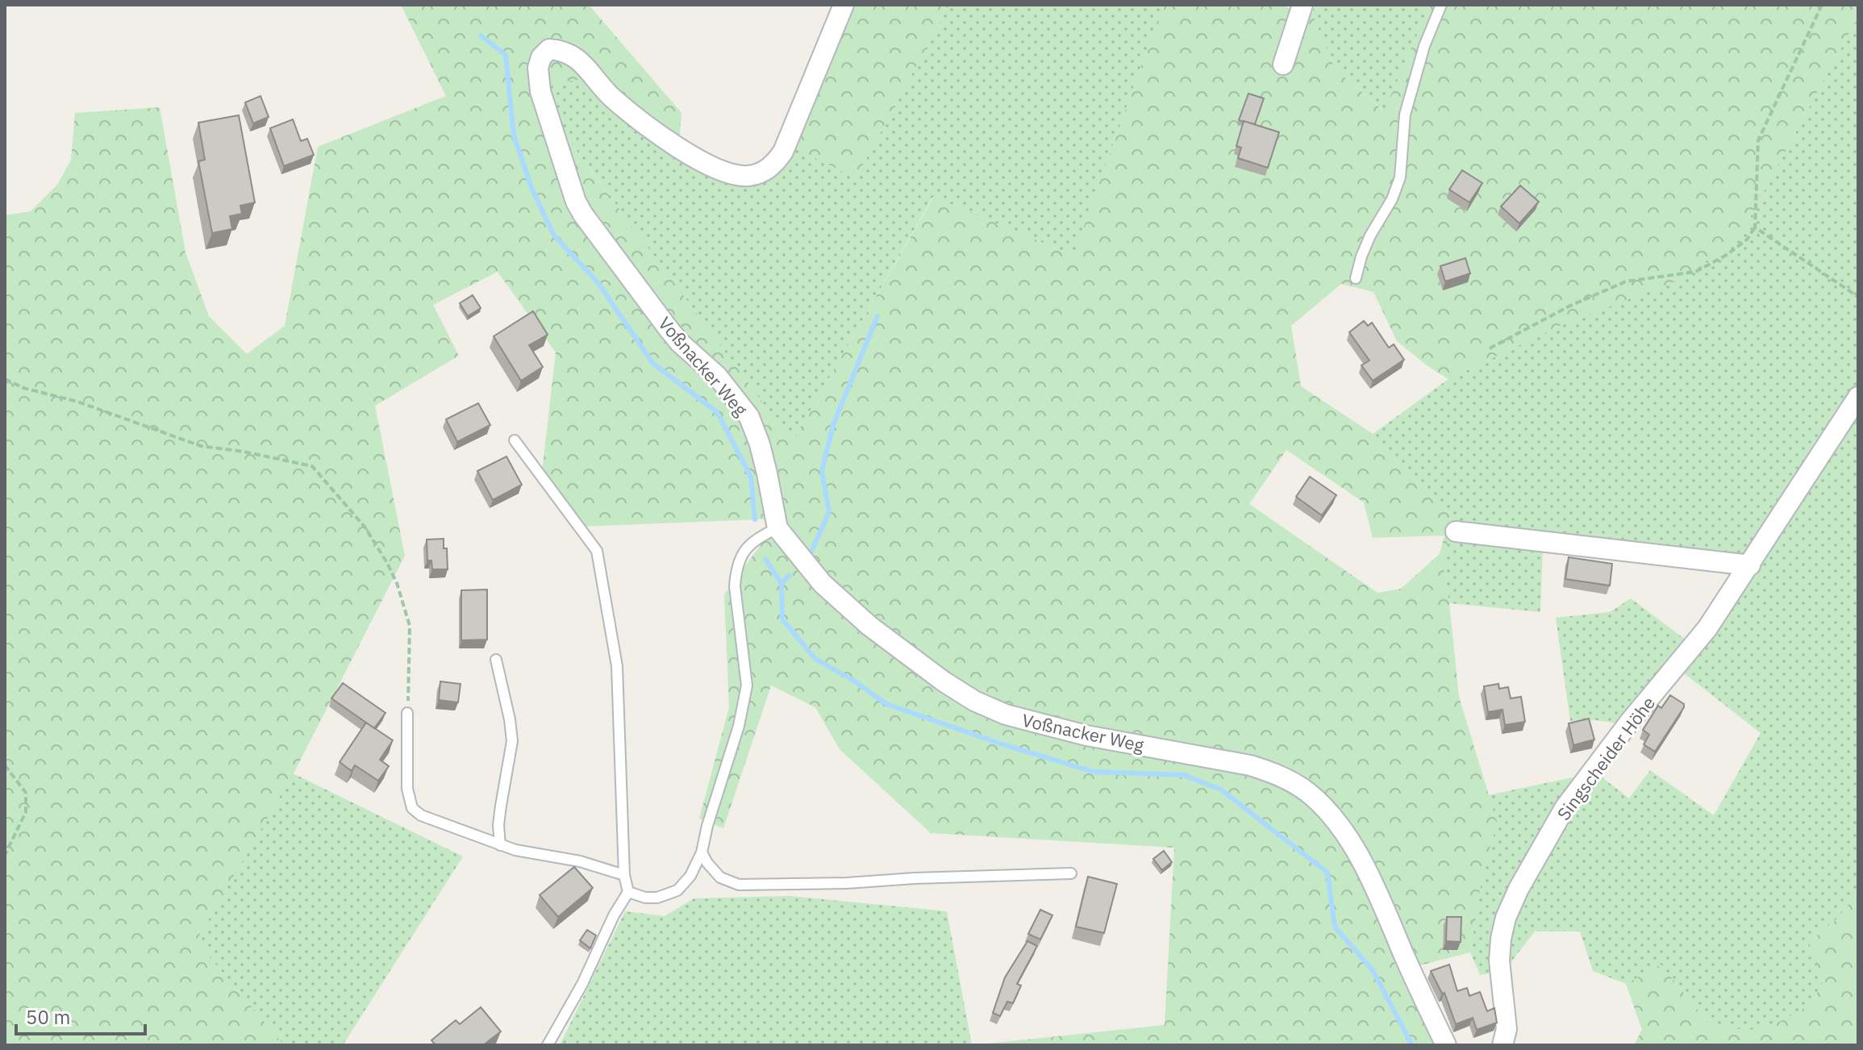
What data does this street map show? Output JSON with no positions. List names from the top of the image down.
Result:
{
  "streets": {
    "street": ["Voßnacker Weg", "Singscheider Höhe"]
  },
  "scale_bar": "50 m"
}
